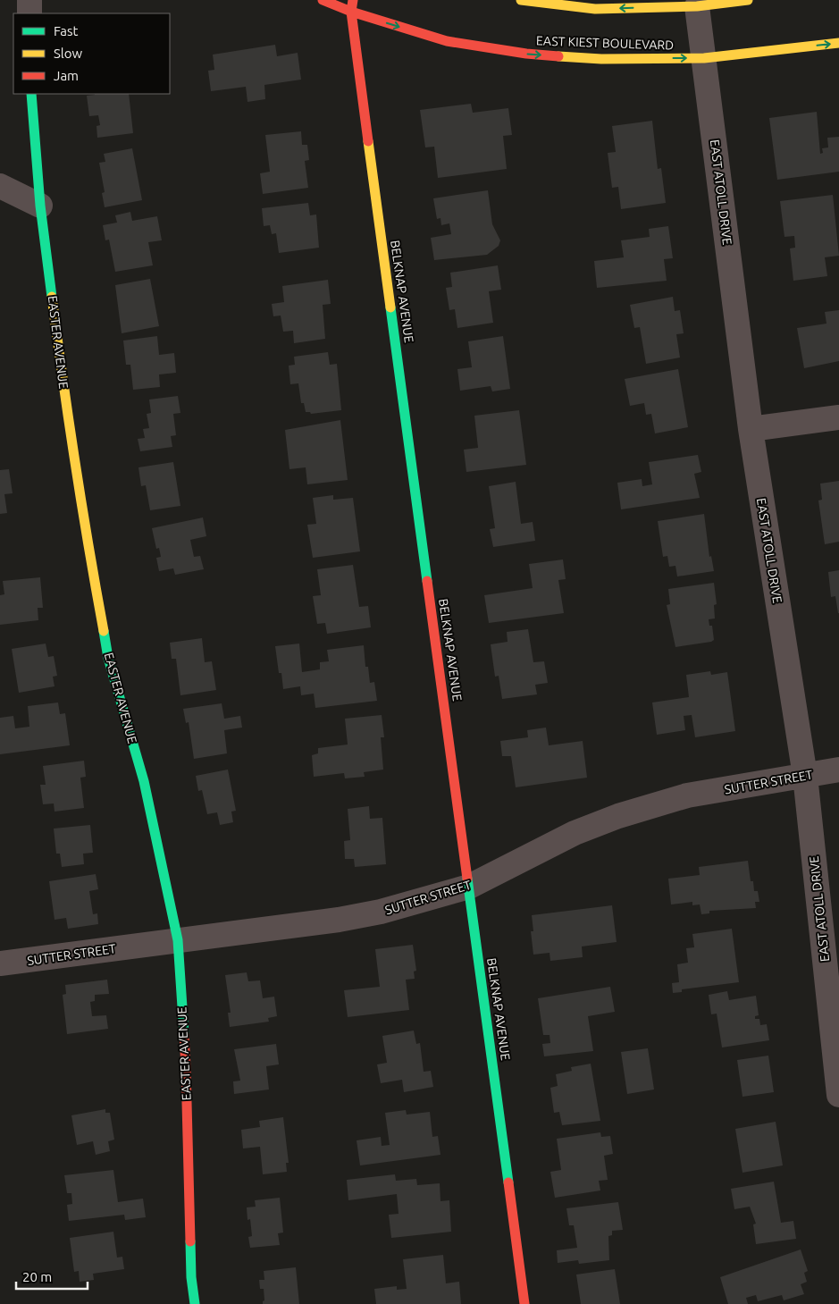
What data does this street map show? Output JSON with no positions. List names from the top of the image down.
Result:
{
  "streets": {
    "street": [
      "EAST KIEST BOULEVARD",
      "EAST ATOLL DRIVE",
      "BELKNAP AVENUE",
      "EASTER AVENUE",
      "SUTTER STREET"
    ]
  },
  "crossings": [
    ["EAST KIEST BOULEVARD", "EAST ATOLL DRIVE"],
    ["EAST KIEST BOULEVARD", "BELKNAP AVENUE"],
    ["EAST ATOLL DRIVE", "SUTTER STREET"],
    ["BELKNAP AVENUE", "SUTTER STREET"],
    ["EASTER AVENUE", "SUTTER STREET"]
  ],
  "legend": ["Fast", "Slow", "Jam"],
  "scale_bar": "20 m"
}
